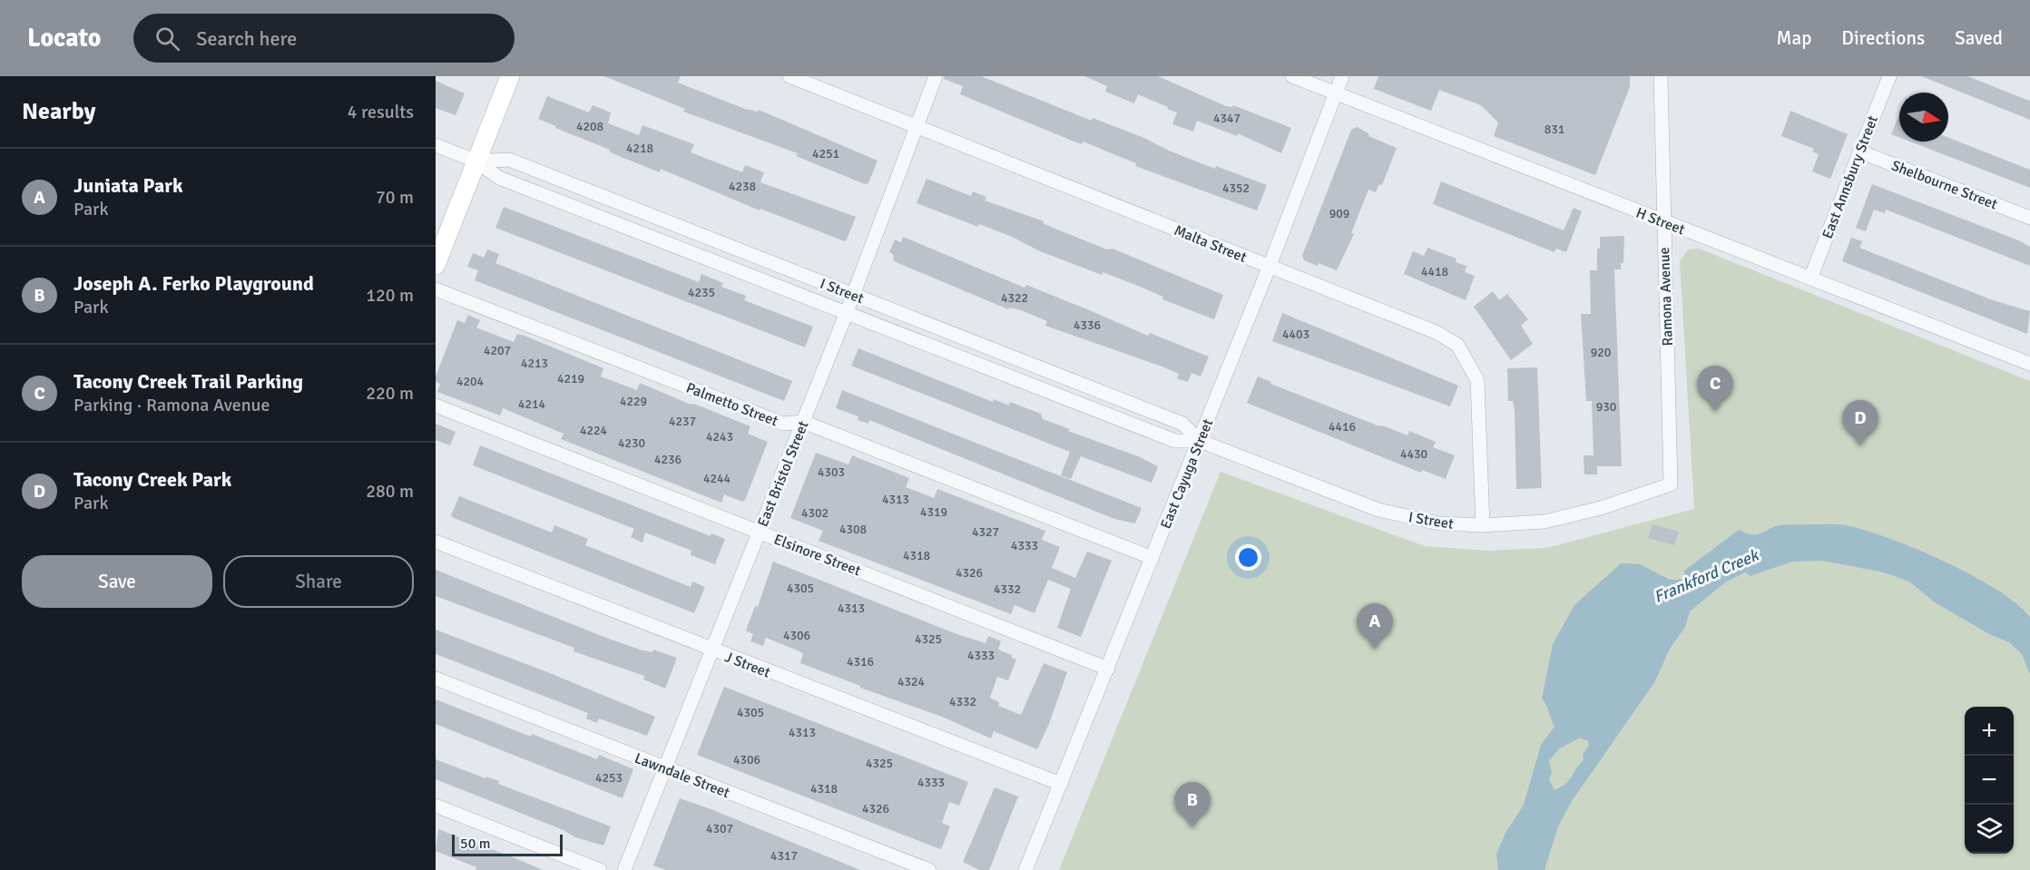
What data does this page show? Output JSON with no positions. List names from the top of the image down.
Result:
{
  "streets": {
    "street": [
      "East Annsbury Street",
      "Shelbourne Street",
      "H Street",
      "Malta Street",
      "I Street",
      "Ramona Avenue",
      "Palmetto Street",
      "East Bristol Street",
      "East Cayuga Street",
      "Elsinore Street",
      "J Street",
      "Lawndale Street"
    ]
  },
  "crossings": [
    ["East Annsbury Street", "Shelbourne Street"],
    ["East Annsbury Street", "H Street"],
    ["H Street", "Ramona Avenue"],
    ["H Street", "East Cayuga Street"],
    ["Malta Street", "I Street"],
    ["Malta Street", "East Bristol Street"],
    ["Malta Street", "East Cayuga Street"],
    ["I Street", "Ramona Avenue"],
    ["I Street", "East Bristol Street"],
    ["I Street", "East Cayuga Street"],
    ["Palmetto Street", "East Bristol Street"],
    ["Palmetto Street", "East Cayuga Street"],
    ["East Bristol Street", "Elsinore Street"],
    ["East Bristol Street", "J Street"],
    ["East Bristol Street", "Lawndale Street"],
    ["East Cayuga Street", "Elsinore Street"],
    ["East Cayuga Street", "J Street"]
  ],
  "water": ["Frankford Creek"],
  "house_numbers": [
    "4347",
    "4208",
    "831",
    "4218",
    "4251",
    "4238",
    "4352",
    "909",
    "4418",
    "4235",
    "4322",
    "4336",
    "4403",
    "4207",
    "920",
    "4213",
    "4219",
    "4204",
    "4229",
    "4214",
    "930",
    "4237",
    "4416",
    "4224",
    "4243",
    "4230",
    "4430",
    "4236",
    "4303",
    "4244",
    "4313",
    "4319",
    "4302",
    "4308",
    "4327",
    "4333",
    "4318",
    "4326",
    "4305",
    "4332",
    "4313",
    "4306",
    "4325",
    "4333",
    "4316",
    "4324",
    "4332",
    "4305",
    "4313",
    "4306",
    "4325",
    "4253",
    "4333",
    "4318",
    "4326",
    "4307",
    "4317"
  ],
  "scale_bar": "50 m",
  "north": "right",
  "page": {
    "header": "Locato",
    "search": "Search here",
    "nav": ["Map", "Directions", "Saved"],
    "heading": ["Nearby", "4 results"],
    "list": [
      {
        "mark": "A",
        "name": "Juniata Park",
        "note": "Park",
        "value": "70 m"
      },
      {
        "mark": "B",
        "name": "Joseph A. Ferko Playground",
        "note": "Park",
        "value": "120 m"
      },
      {
        "mark": "C",
        "name": "Tacony Creek Trail Parking",
        "note": "Parking · Ramona Avenue",
        "value": "220 m"
      },
      {
        "mark": "D",
        "name": "Tacony Creek Park",
        "note": "Park",
        "value": "280 m"
      }
    ],
    "pins": [
      "C",
      "D",
      "A",
      "B"
    ],
    "buttons": ["Save", "Share"],
    "map_buttons": ["+", "−"],
    "scale": "50 m"
  }
}
